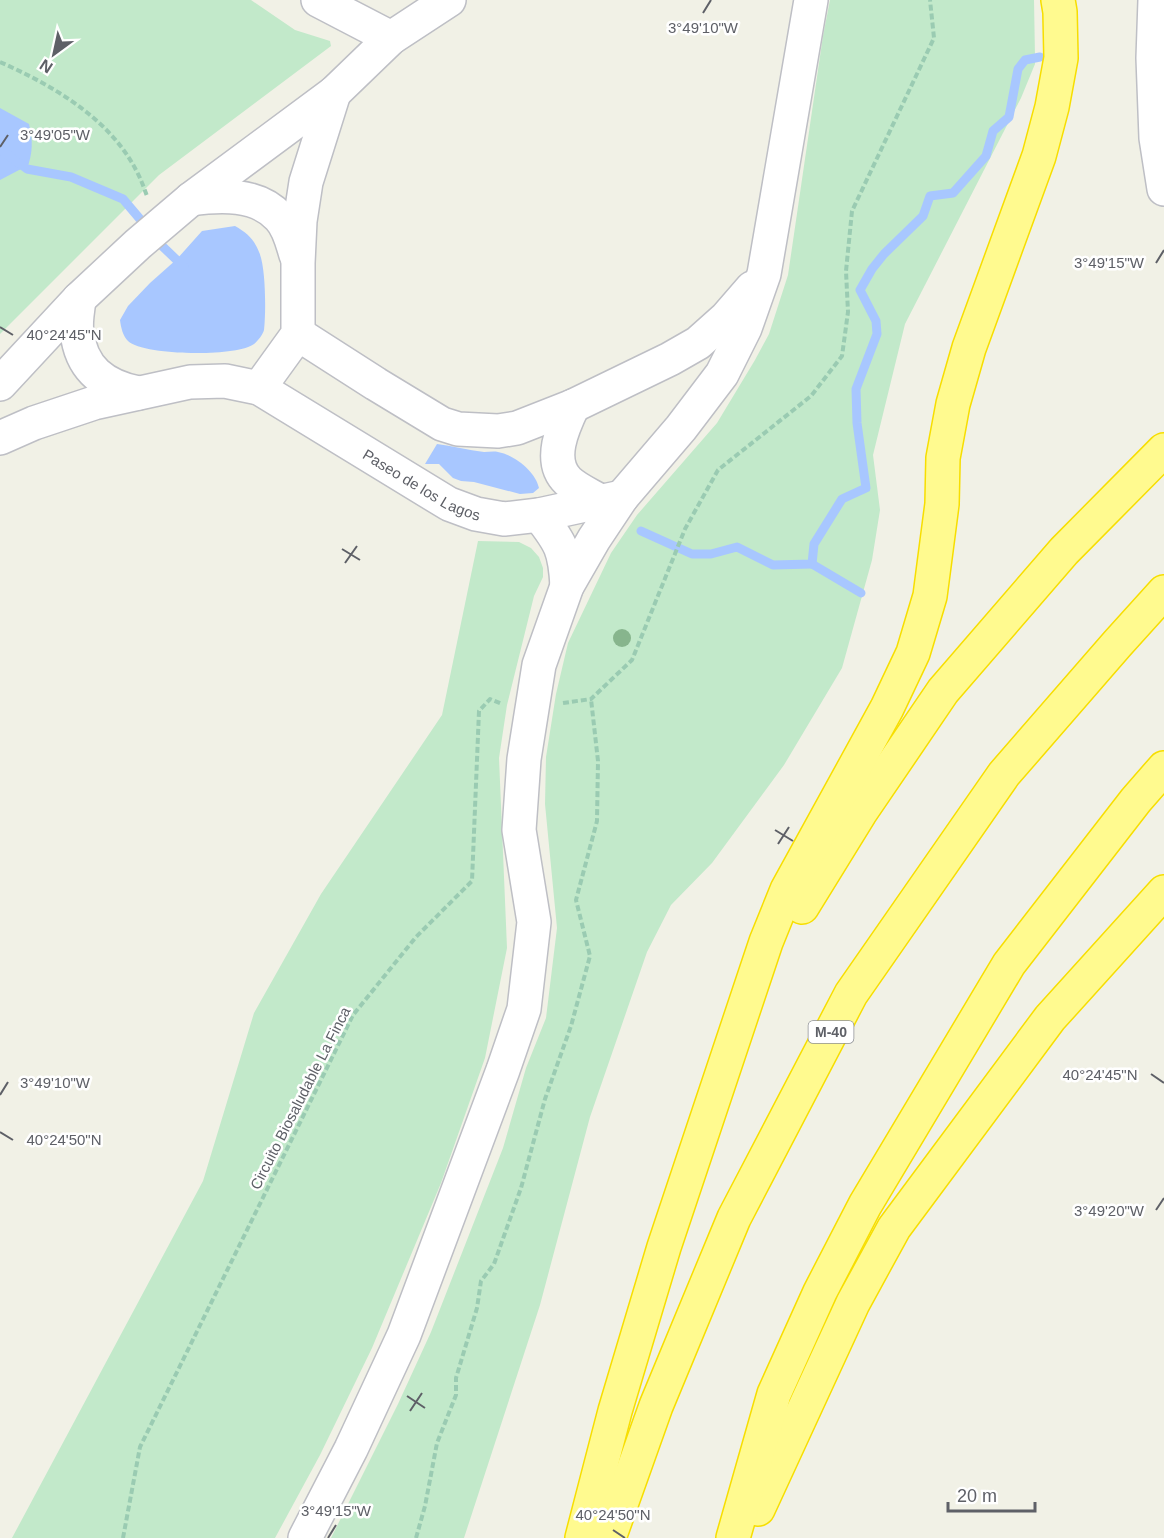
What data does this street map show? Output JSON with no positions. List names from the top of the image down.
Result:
{
  "streets": {
    "highway": ["M-40"],
    "street": ["Paseo de los Lagos"],
    "path": ["Circuito Biosaludable La Finca"]
  },
  "scale_bar": "20 m",
  "north": "bottom left",
  "coordinates": [
    "3°49'10\"W",
    "3°49'05\"W",
    "3°49'15\"W",
    "40°24'45\"N",
    "40°24'50\"N",
    "3°49'20\"W"
  ]
}
